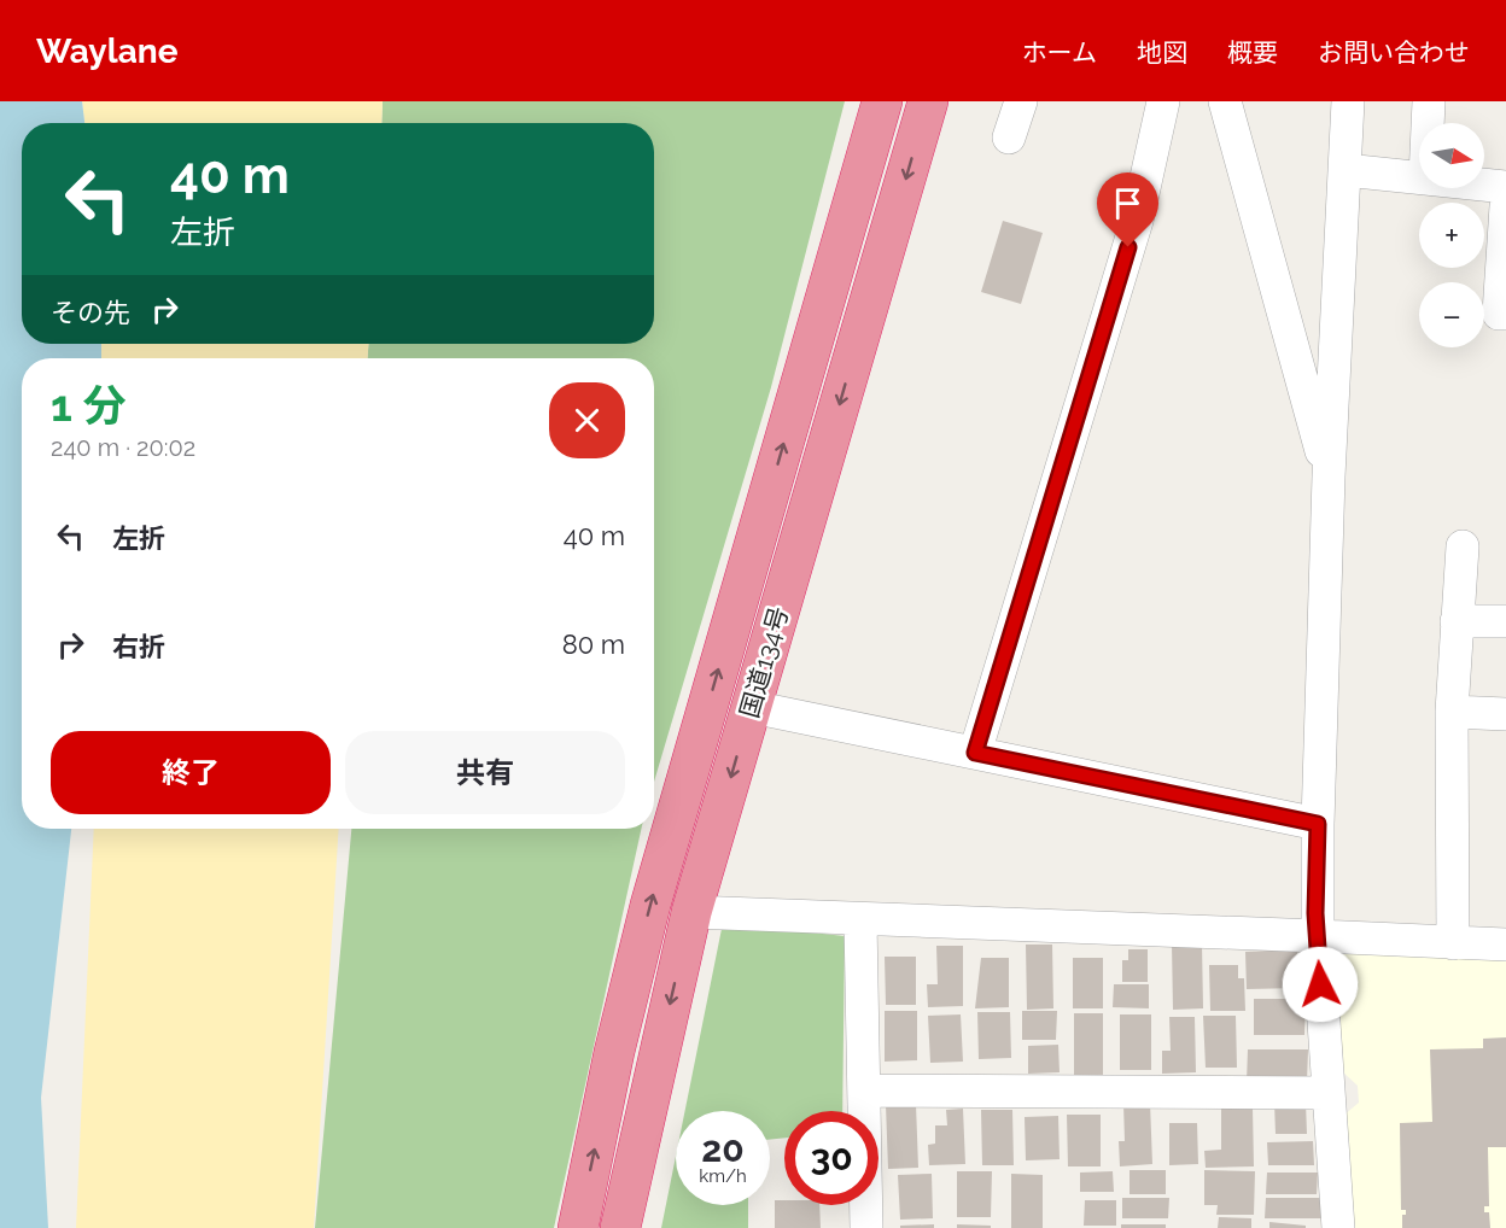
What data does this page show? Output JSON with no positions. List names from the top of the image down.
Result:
{
  "streets": {
    "highway": ["国道134号"]
  },
  "north": "right",
  "page": {
    "header": "Waylane",
    "nav": [
      "ホーム",
      "地図",
      "概要",
      "お問い合わせ"
    ],
    "map_buttons": ["+", "−"],
    "turn": ["40 m", "左折"],
    "then": "その先",
    "heading": ["1 分", "240 m · 20:02"],
    "list": [
      {
        "name": "左折",
        "value": "40 m"
      },
      {
        "name": "右折",
        "value": "80 m"
      }
    ],
    "buttons": ["終了", "共有"],
    "speed": "20 km/h",
    "limit": "30"
  }
}
